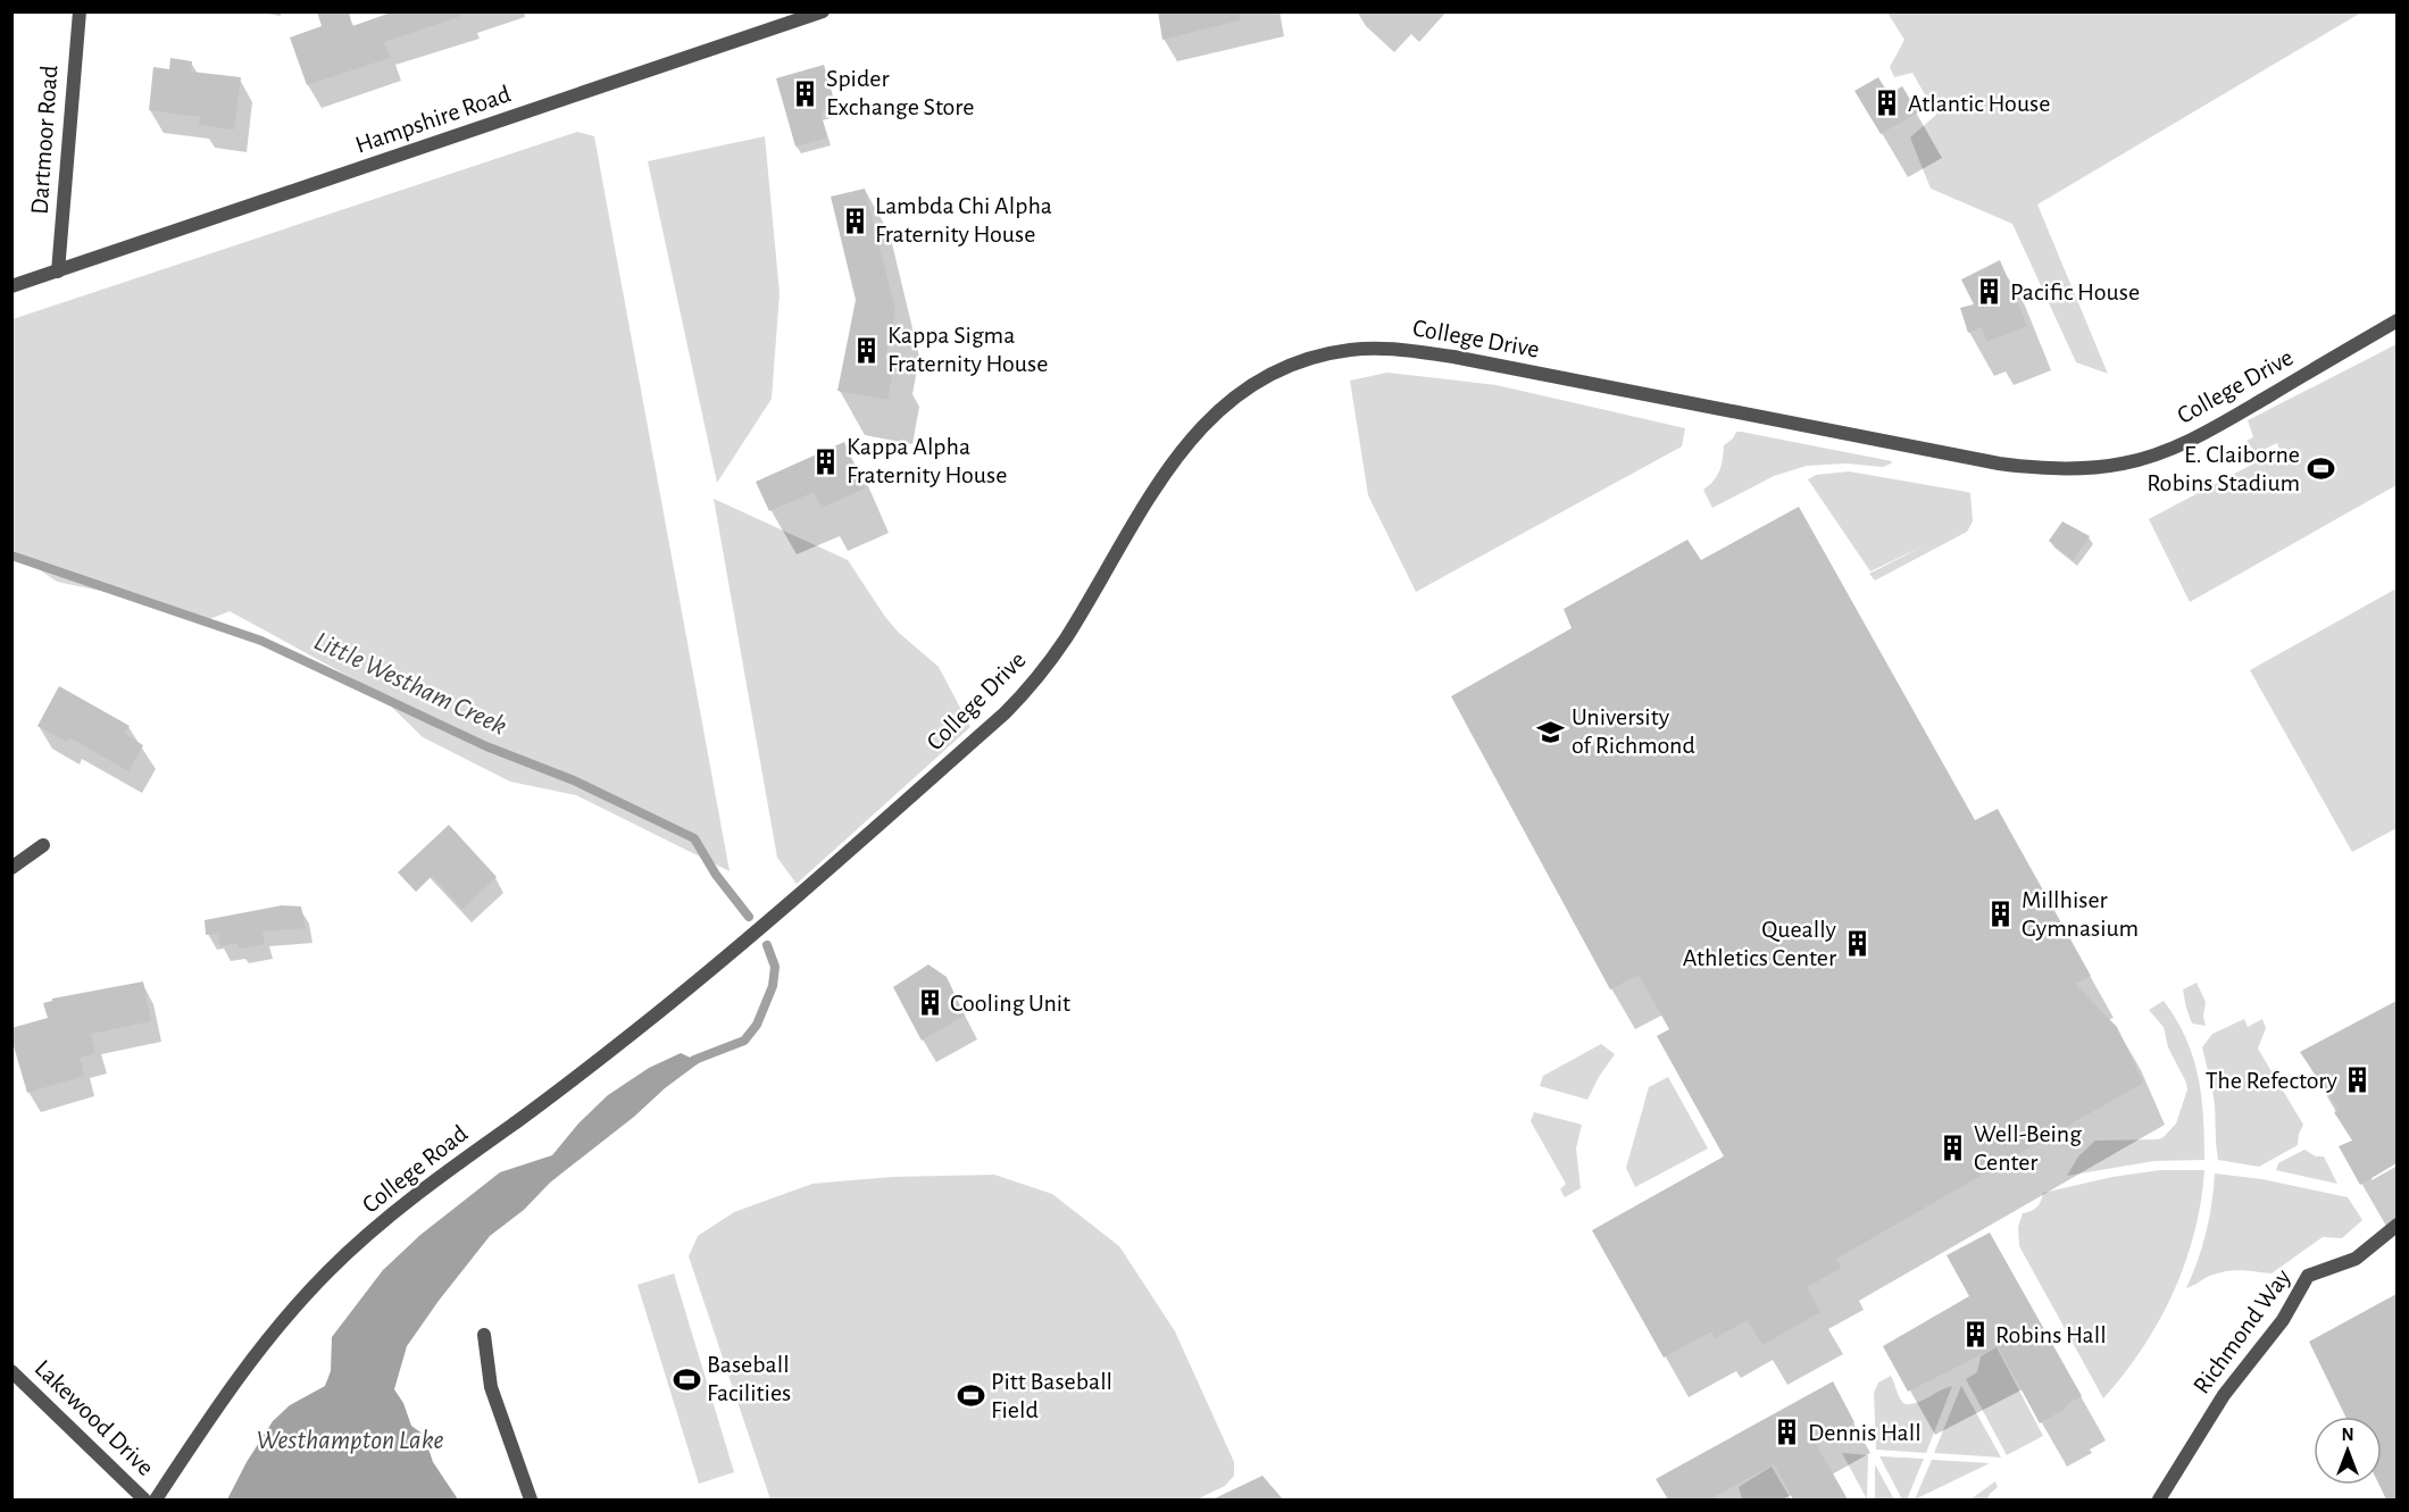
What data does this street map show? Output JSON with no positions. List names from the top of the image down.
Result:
{
  "streets": {
    "street": [
      "Hampshire Road",
      "Dartmoor Road",
      "College Drive",
      "College Road",
      "Richmond Way",
      "Lakewood Drive"
    ]
  },
  "crossings": [
    ["Hampshire Road", "Dartmoor Road"],
    ["College Drive", "College Road"]
  ],
  "water": ["Little Westham Creek", "Westhampton Lake"],
  "places": {
    "building": [
      "Spider Exchange Store",
      "Atlantic House",
      "Lambda Chi Alpha Fraternity House",
      "Pacific House",
      "Kappa Sigma Fraternity House",
      "Kappa Alpha Fraternity House",
      "Millhiser Gymnasium",
      "Queally Athletics Center",
      "Cooling Unit",
      "The Refectory",
      "Well-Being Center",
      "Robins Hall",
      "Dennis Hall"
    ],
    "sports": ["E. Claiborne Robins Stadium", "Baseball Facilities", "Pitt Baseball Field"],
    "school or university": ["University of Richmond"]
  },
  "north": "top"
}
